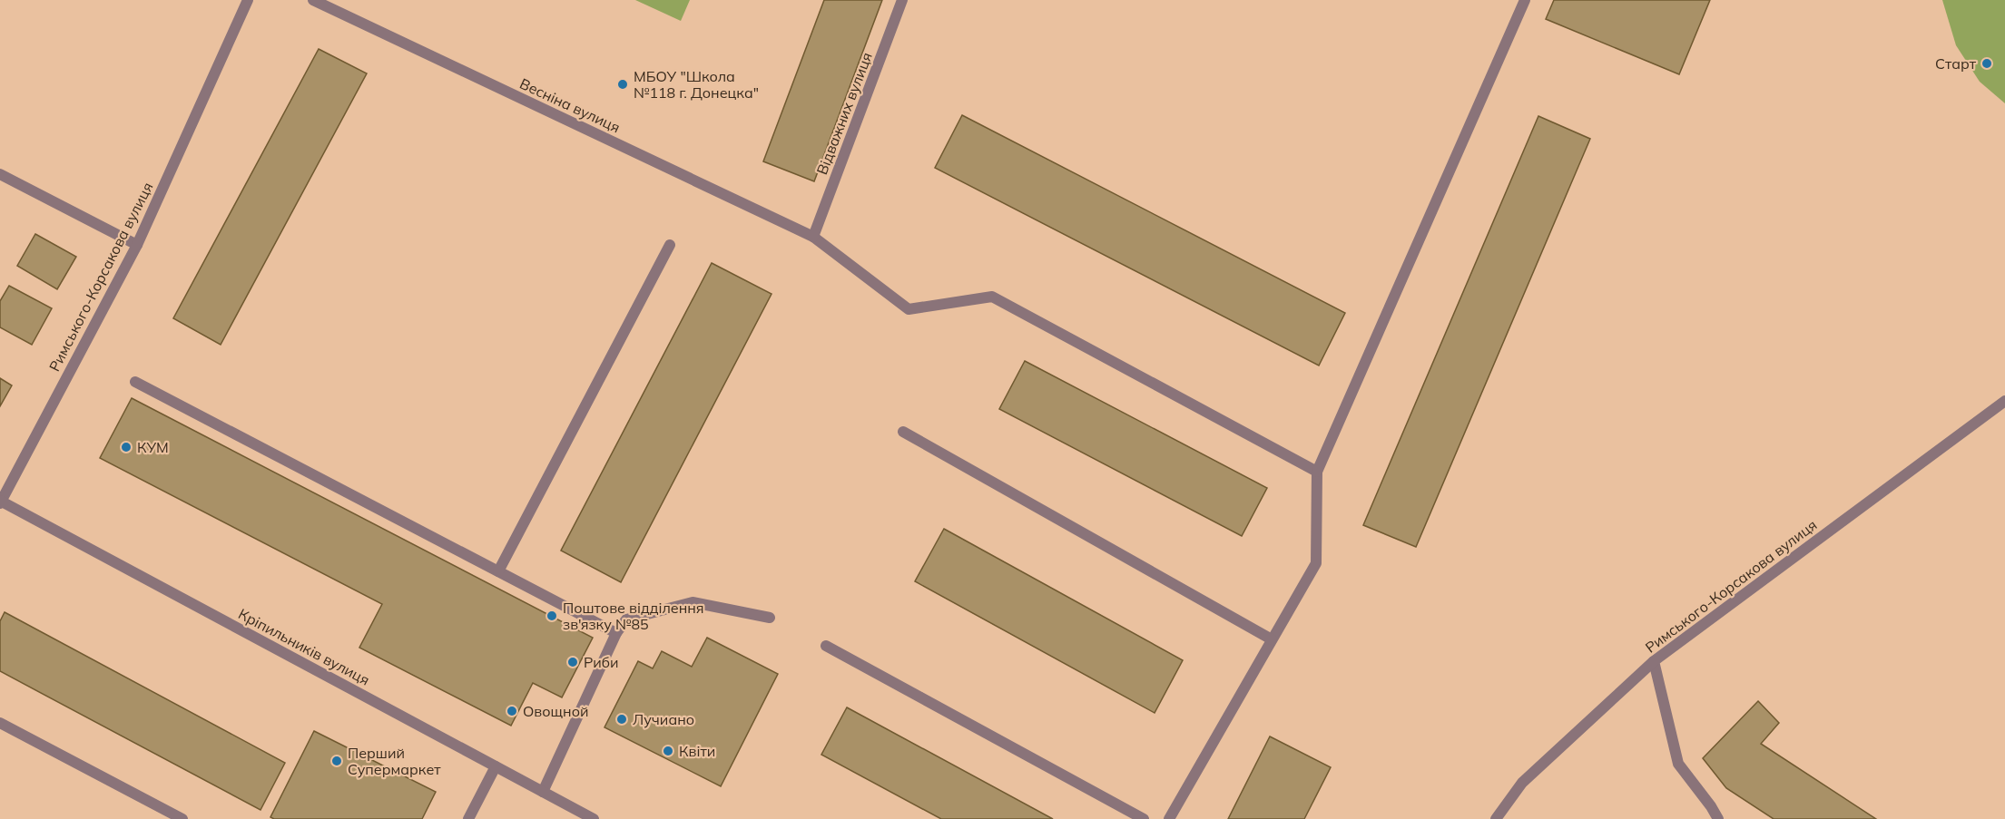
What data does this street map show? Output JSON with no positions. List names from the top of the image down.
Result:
{
  "streets": {
    "street": [
      "Весніна вулиця",
      "Відважних вулиця",
      "Римського-Корсакова вулиця",
      "Кріпильників вулиця"
    ]
  },
  "crossings": [
    ["Весніна вулиця", "Відважних вулиця"],
    ["Римського-Корсакова вулиця", "Кріпильників вулиця"]
  ],
  "places": [
    "Старт",
    "МБОУ \"Школа №118 г. Донецка\"",
    "КУМ",
    "Поштове відділення зв'язку №85",
    "Риби",
    "Овощной",
    "Лучиано",
    "Квіти",
    "Перший Супермаркет"
  ]
}
